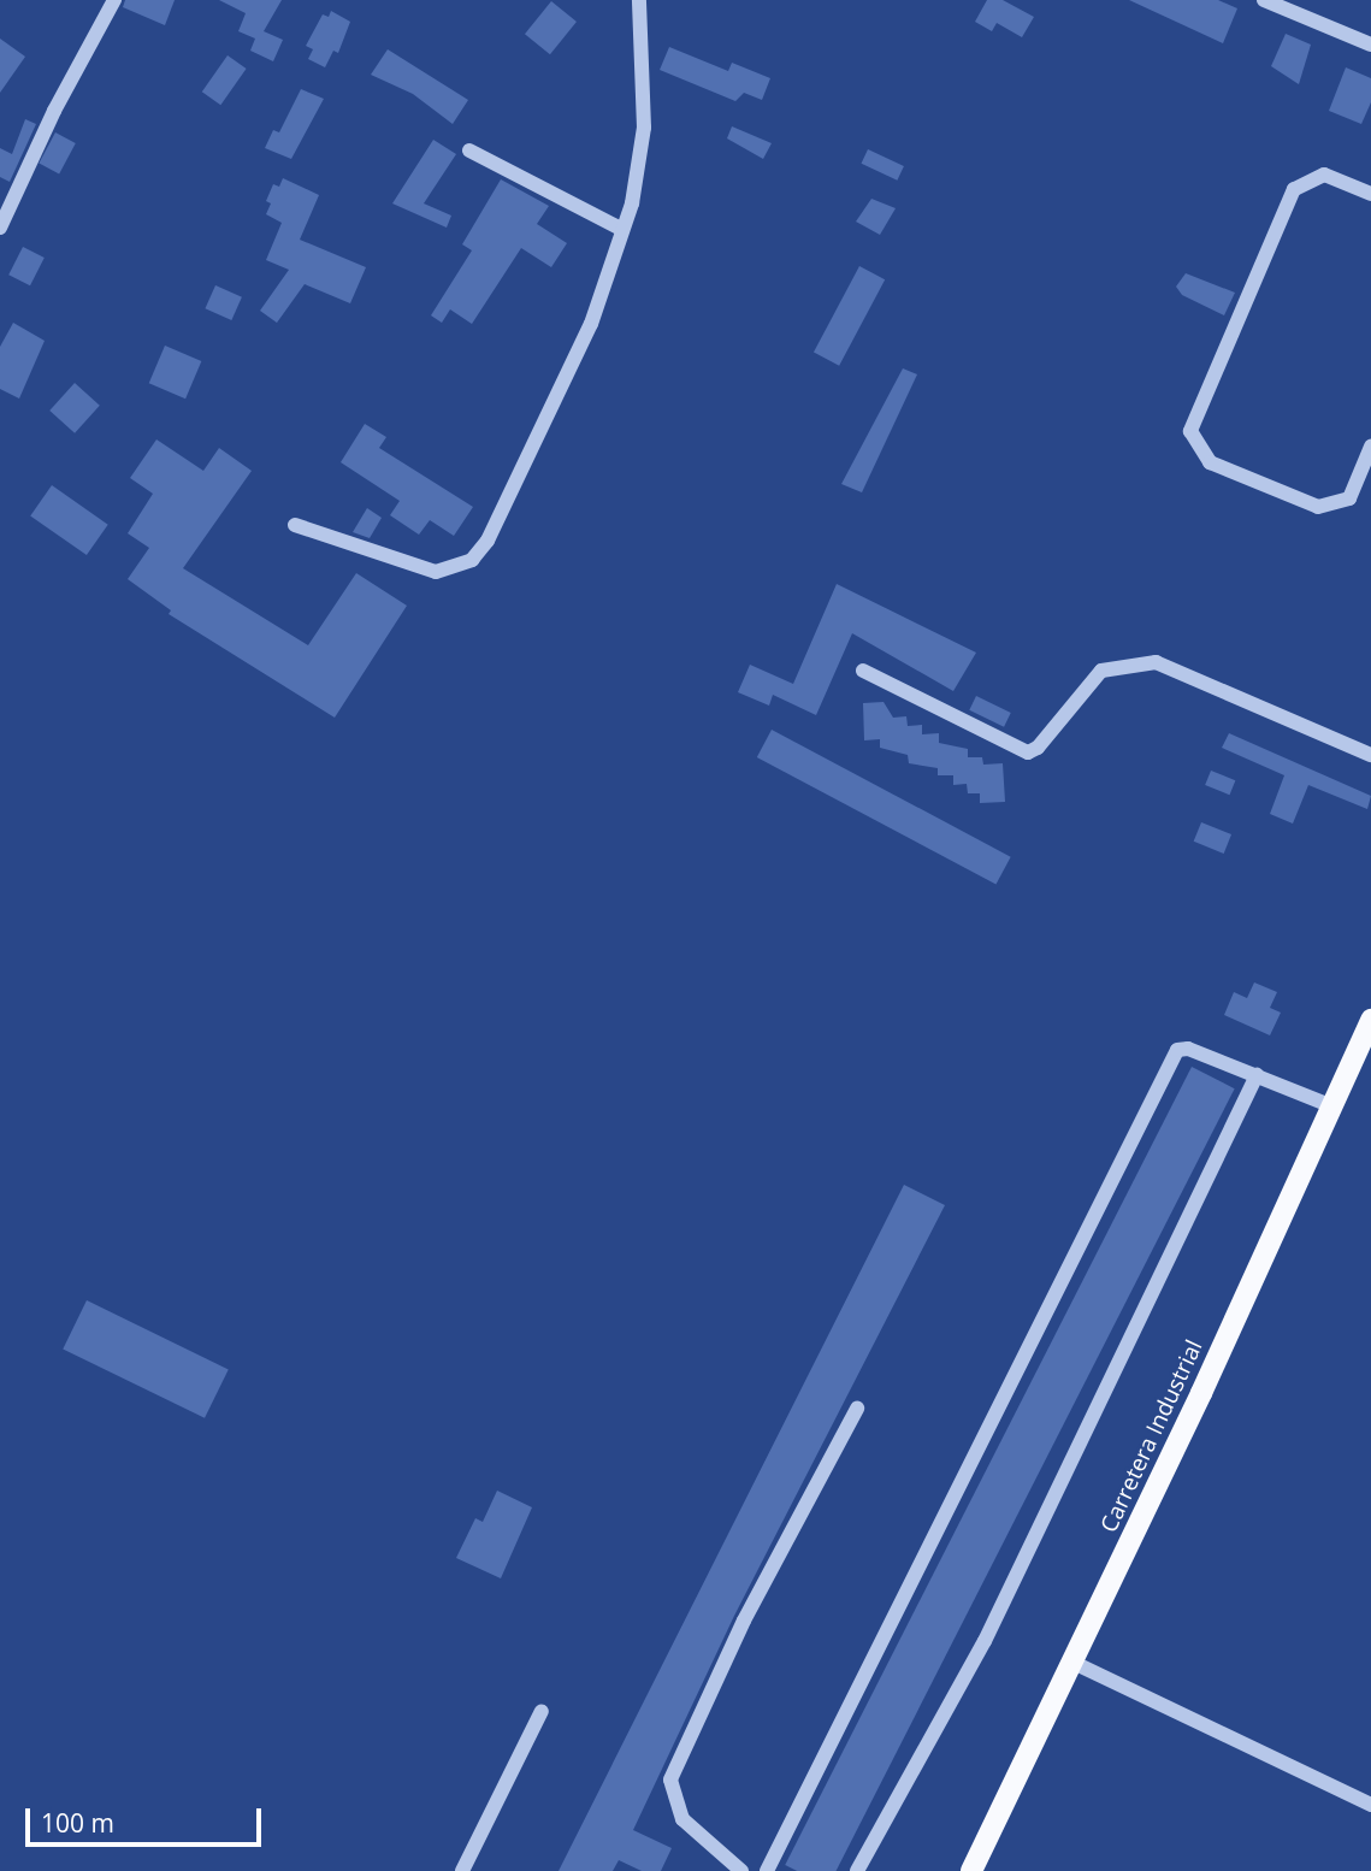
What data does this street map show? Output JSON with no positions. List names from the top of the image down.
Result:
{
  "streets": {
    "main road": ["Carretera Industrial"]
  },
  "scale_bar": "100 m"
}
